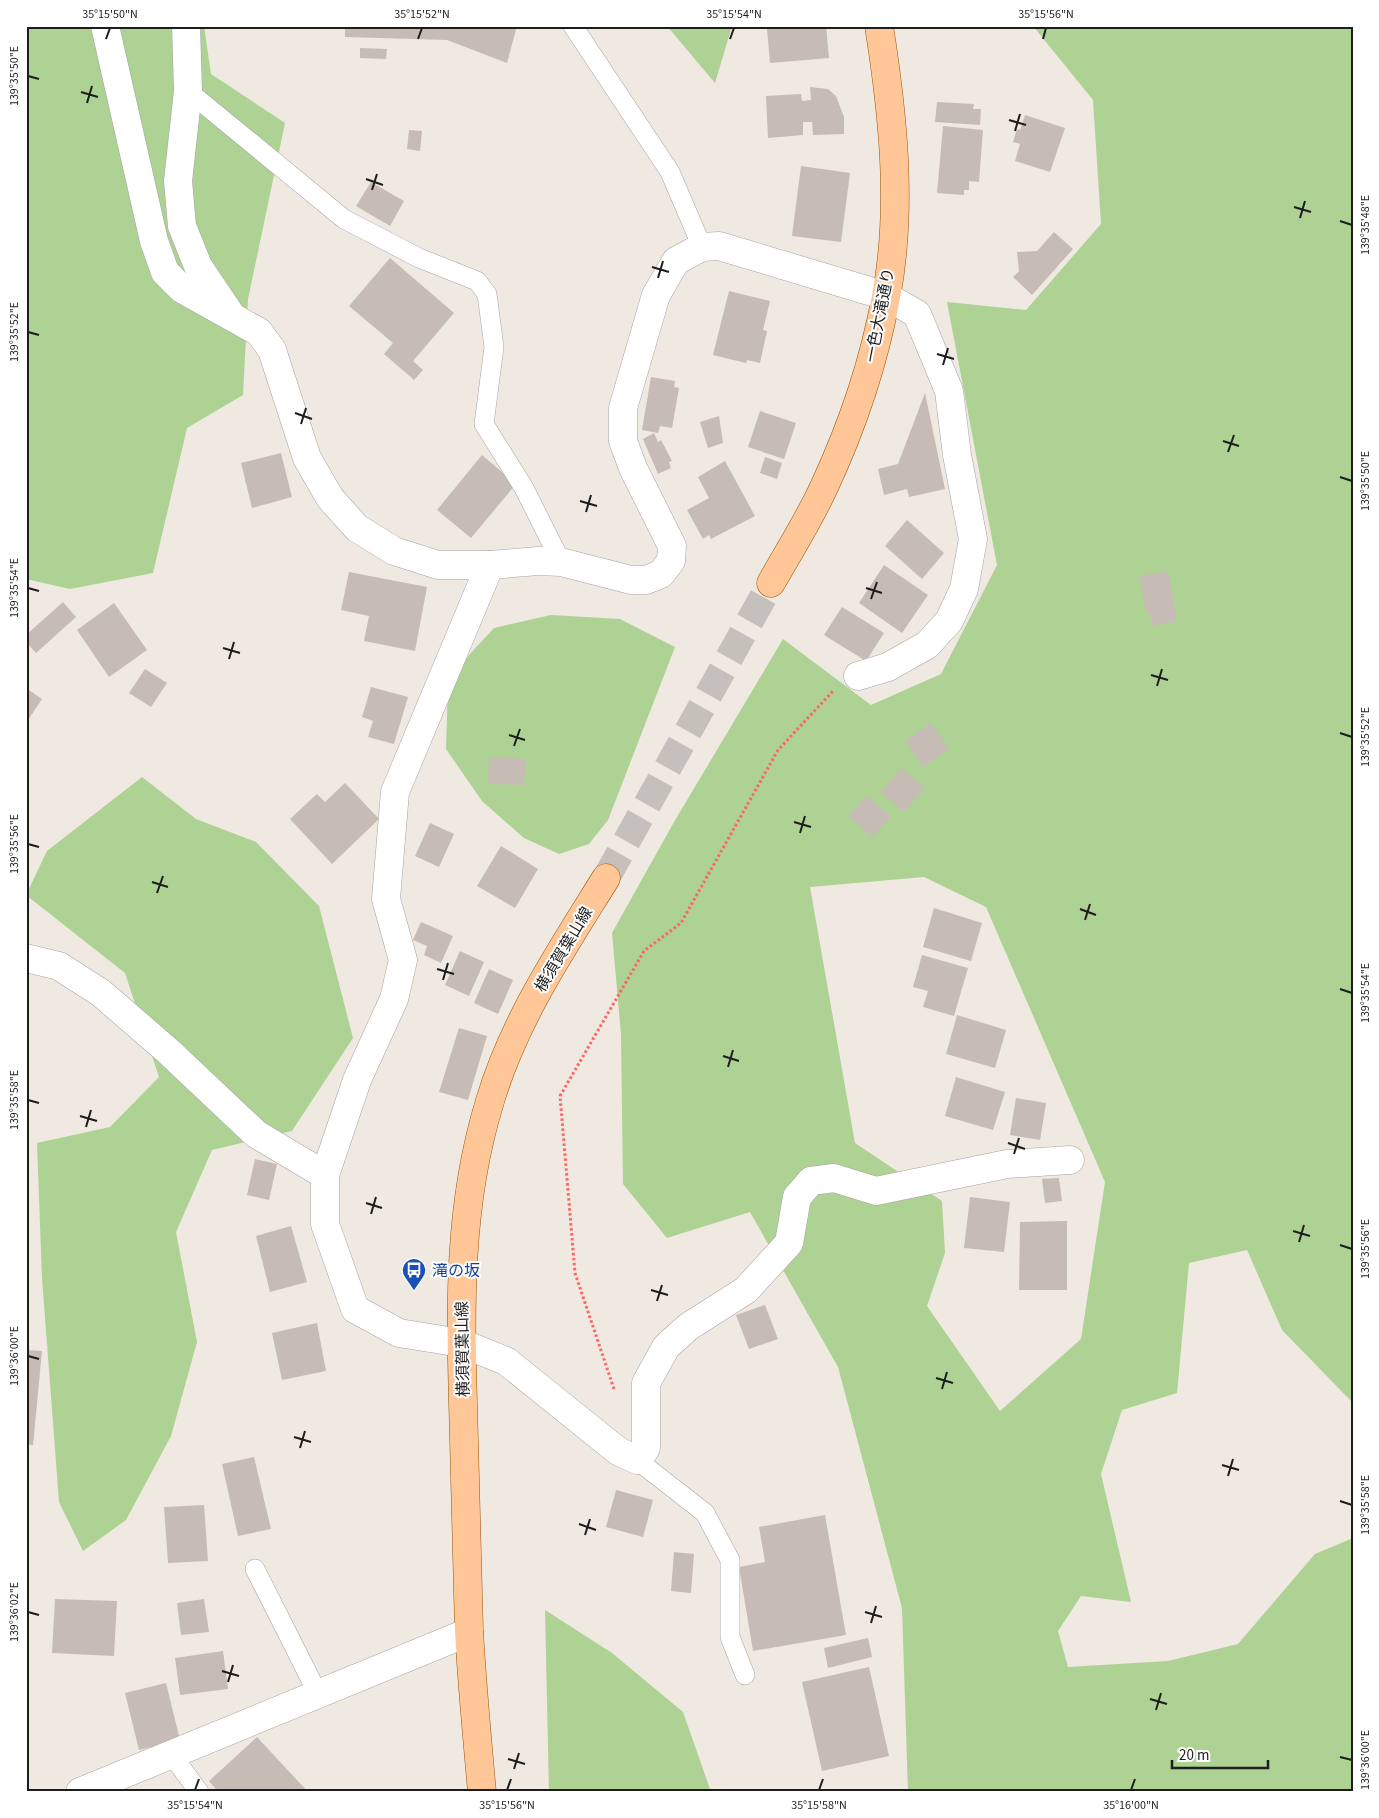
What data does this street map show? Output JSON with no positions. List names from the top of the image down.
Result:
{
  "streets": {
    "main road": ["一色大滝通り", "横須賀葉山線"]
  },
  "places": {
    "bus stop": ["滝の坂"]
  },
  "scale_bar": "20 m",
  "coordinates": [
    "35°15'50\"N",
    "35°15'52\"N",
    "35°15'54\"N",
    "35°15'56\"N",
    "139°35'50\"E",
    "139°35'48\"E",
    "139°35'52\"E",
    "139°35'54\"E",
    "139°35'56\"E",
    "139°35'58\"E",
    "139°36'00\"E",
    "139°36'02\"E",
    "35°15'58\"N",
    "35°16'00\"N"
  ]
}
